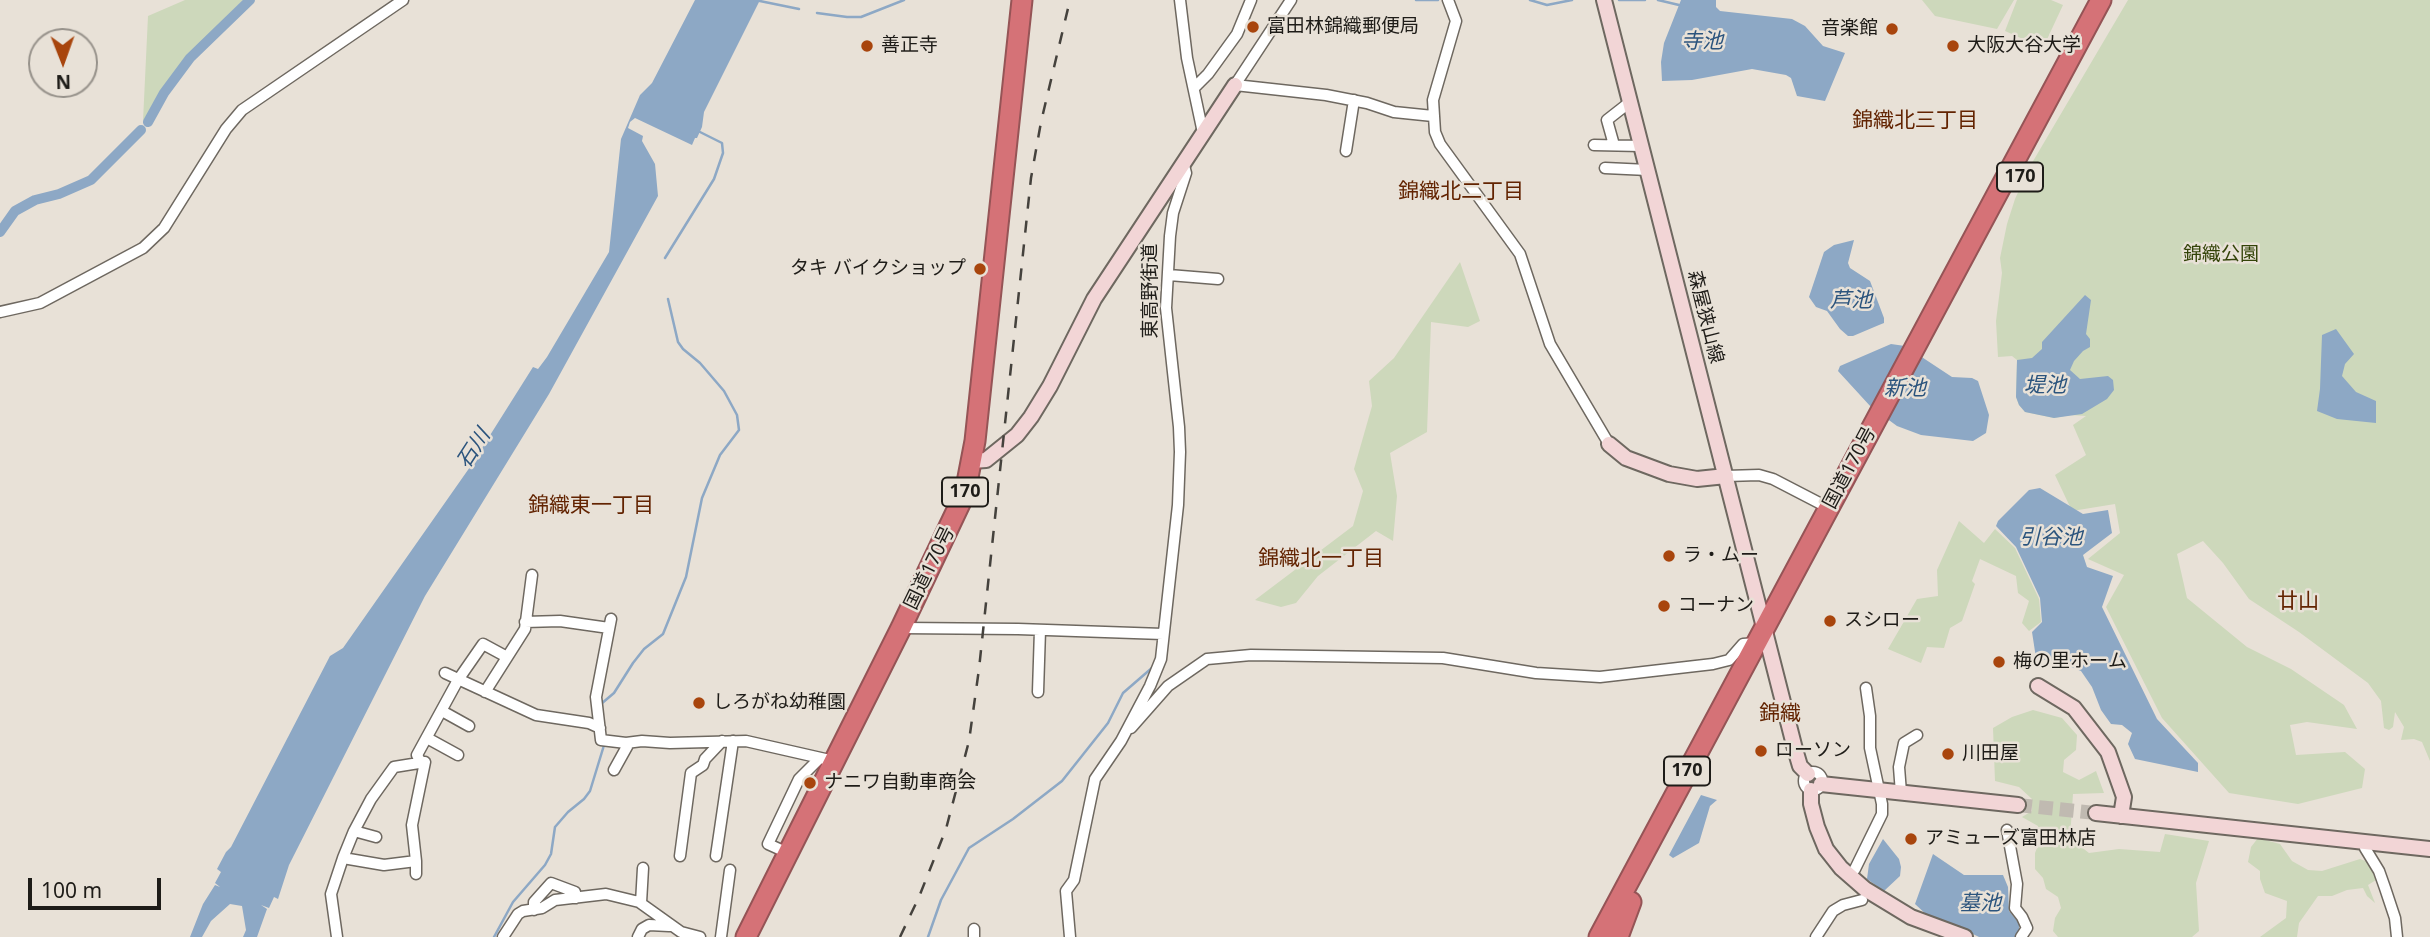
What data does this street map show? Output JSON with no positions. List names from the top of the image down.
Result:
{
  "streets": {
    "highway": ["170", "国道170号"],
    "street": ["東高野街道", "森屋狭山線"]
  },
  "crossings": [
    ["森屋狭山線", "国道170号"]
  ],
  "districts": [
    "錦織北三丁目",
    "錦織北二丁目",
    "錦織東一丁目",
    "錦織北一丁目",
    "廿山",
    "錦織"
  ],
  "water": [
    "寺池",
    "芦池",
    "堤池",
    "新池",
    "石川",
    "引谷池",
    "墓池"
  ],
  "parks": ["錦織公園"],
  "places": [
    "富田林錦織郵便局",
    "音楽館",
    "善正寺",
    "大阪大谷大学",
    "タキ バイクショップ",
    "ラ・ムー",
    "コーナン",
    "スシロー",
    "梅の里ホーム",
    "しろがね幼稚園",
    "ローソン",
    "川田屋",
    "ナニワ自動車商会",
    "アミューズ富田林店"
  ],
  "scale_bar": "100 m",
  "north": "bottom"
}
